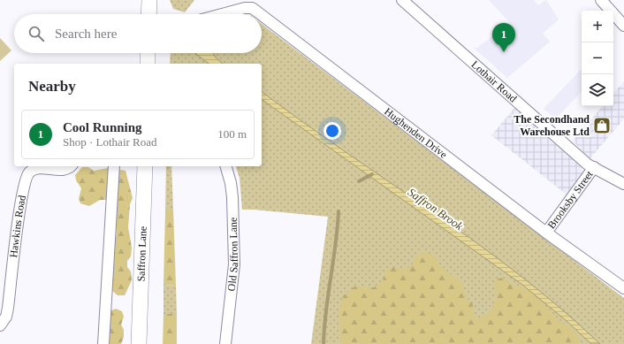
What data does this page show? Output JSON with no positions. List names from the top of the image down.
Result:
{
  "streets": {
    "main road": ["Saffron Lane"],
    "street": [
      "Lothair Road",
      "Hughenden Drive",
      "Brooksby Street",
      "Hawkins Road",
      "Old Saffron Lane"
    ]
  },
  "crossings": [
    ["Lothair Road", "Brooksby Street"],
    ["Hughenden Drive", "Brooksby Street"]
  ],
  "water": ["Saffron Brook"],
  "places": {
    "shop": ["The Secondhand Warehouse Ltd"]
  },
  "page": {
    "map_buttons": ["+", "−"],
    "search": "Search here",
    "pins": "1",
    "heading": "Nearby",
    "list": [
      {
        "mark": "1",
        "name": "Cool Running",
        "note": "Shop · Lothair Road",
        "value": "100 m"
      }
    ]
  }
}
